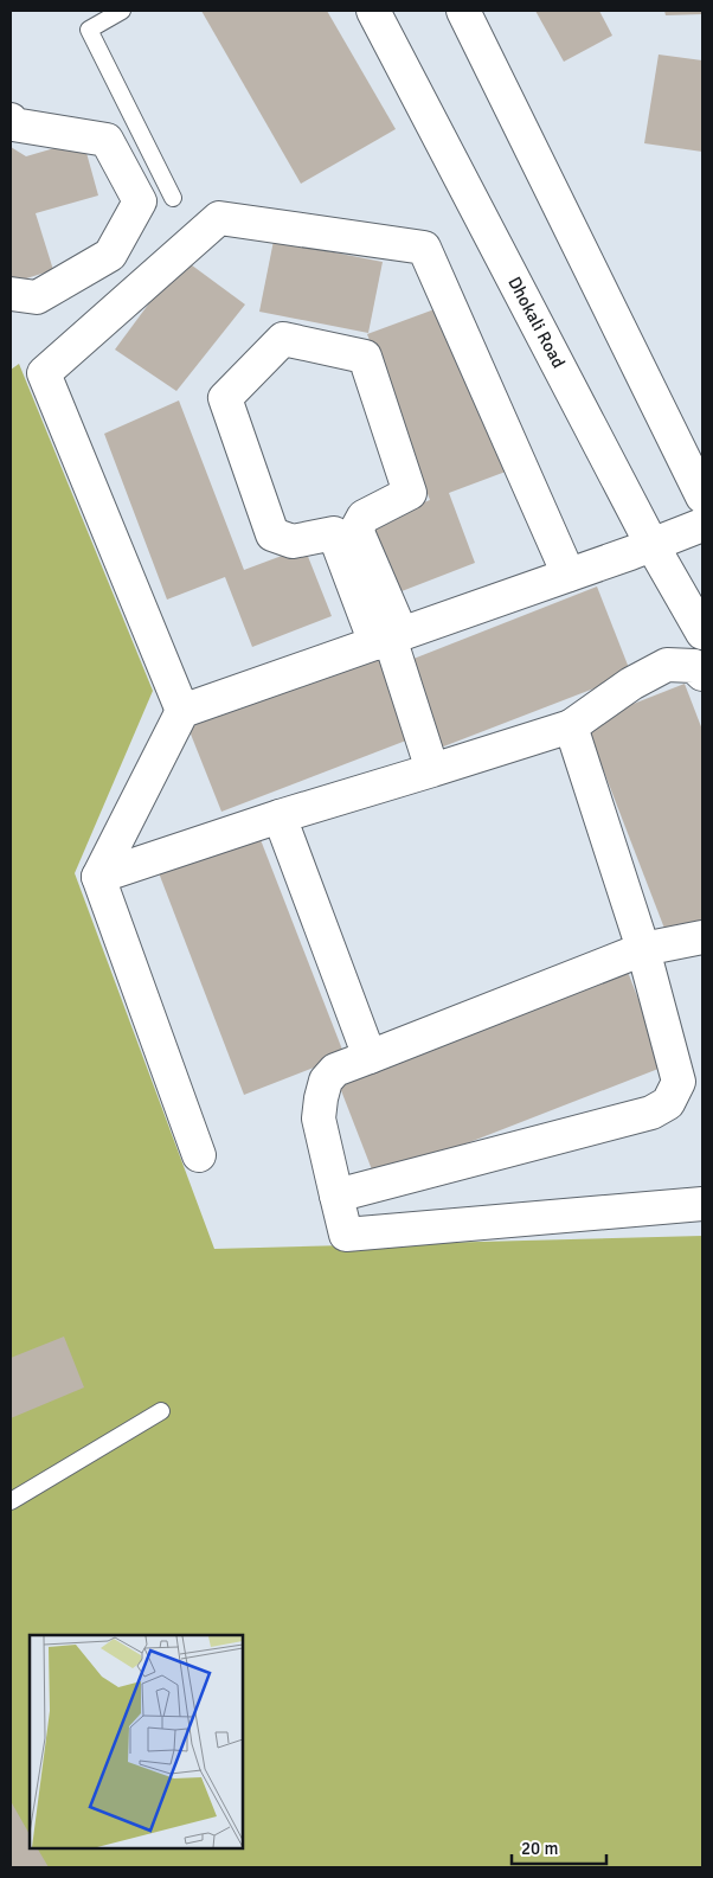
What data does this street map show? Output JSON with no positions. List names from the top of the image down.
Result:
{
  "streets": {
    "street": ["Dhokali Road"]
  },
  "scale_bar": "20 m"
}
